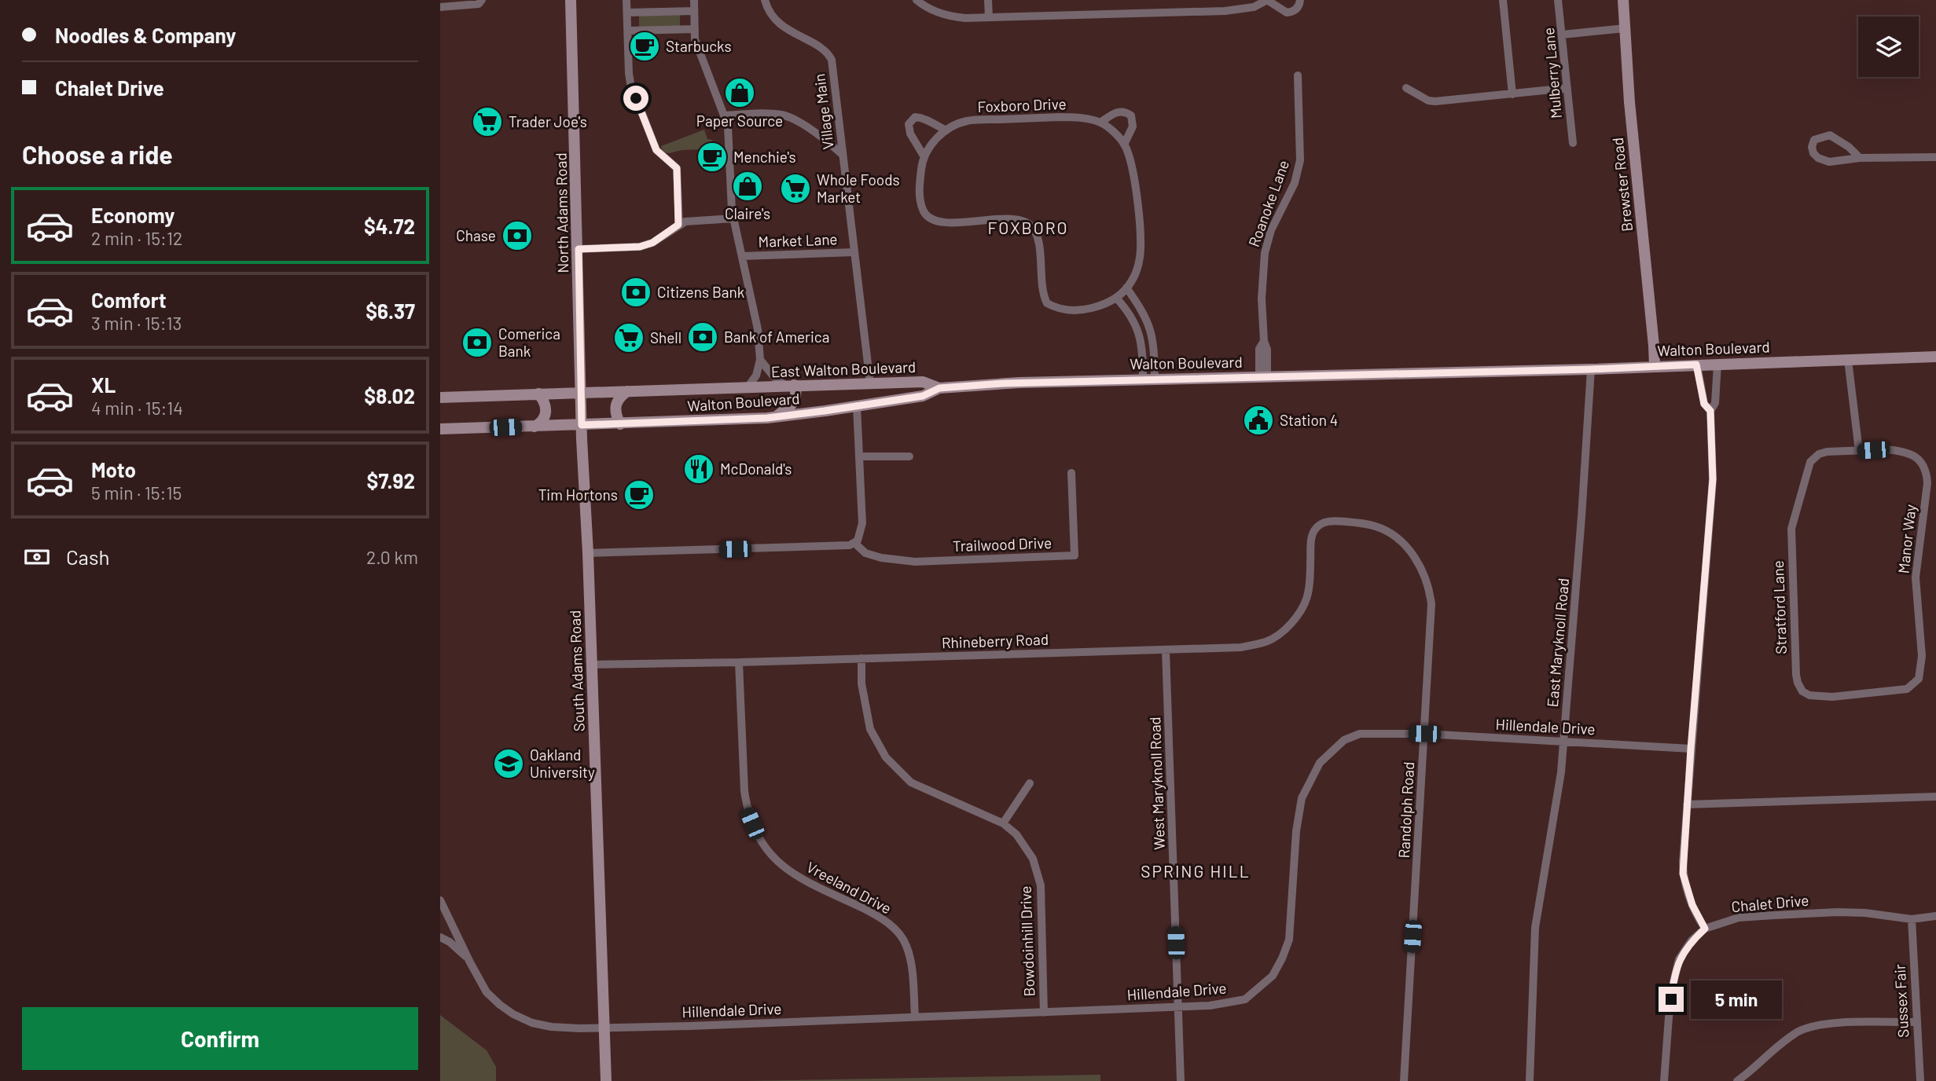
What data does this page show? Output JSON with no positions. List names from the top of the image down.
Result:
{
  "streets": {
    "main road": [
      "Brewster Road",
      "North Adams Road",
      "Walton Boulevard",
      "East Walton Boulevard",
      "South Adams Road"
    ],
    "street": [
      "Mulberry Lane",
      "Foxboro Drive",
      "Village Main",
      "Roanoke Lane",
      "Market Lane",
      "Manor Way",
      "Trailwood Drive",
      "Stratford Lane",
      "Rhineberry Road",
      "East Maryknoll Road",
      "Hillendale Drive",
      "West Maryknoll Road",
      "Randolph Road",
      "Vreeland Drive",
      "Chalet Drive",
      "Bowdoinhill Drive",
      "Sussex Fair"
    ]
  },
  "crossings": [
    ["Village Main", "Market Lane"],
    ["Village Main", "East Walton Boulevard"],
    ["Brewster Road", "Walton Boulevard"],
    ["Roanoke Lane", "Walton Boulevard"],
    ["North Adams Road", "Walton Boulevard"],
    ["North Adams Road", "South Adams Road"],
    ["Walton Boulevard", "East Walton Boulevard"],
    ["Walton Boulevard", "East Maryknoll Road"],
    ["Walton Boulevard", "South Adams Road"],
    ["Manor Way", "Stratford Lane"],
    ["Rhineberry Road", "South Adams Road"],
    ["Rhineberry Road", "West Maryknoll Road"],
    ["Rhineberry Road", "Randolph Road"],
    ["Rhineberry Road", "Vreeland Drive"],
    ["Rhineberry Road", "Bowdoinhill Drive"],
    ["East Maryknoll Road", "Hillendale Drive"],
    ["South Adams Road", "Hillendale Drive"],
    ["Hillendale Drive", "West Maryknoll Road"],
    ["Hillendale Drive", "Randolph Road"],
    ["Hillendale Drive", "Vreeland Drive"],
    ["Hillendale Drive", "Bowdoinhill Drive"],
    ["Chalet Drive", "Sussex Fair"]
  ],
  "districts": ["FOXBORO", "SPRING HILL"],
  "places": {
    "cafe": ["Starbucks", "Menchie's", "Tim Hortons"],
    "shop": ["Paper Source", "Claire's"],
    "supermarket": ["Trader Joe's", "Whole Foods Market", "Shell"],
    "bank": [
      "Chase",
      "Citizens Bank",
      "Bank of America",
      "Comerica Bank"
    ],
    "public building": ["Station 4"],
    "restaurant": ["McDonald's"],
    "school or university": ["Oakland University"]
  },
  "page": {
    "banner": ["Noodles & Company", "Chalet Drive"],
    "heading": "Choose a ride",
    "list": [
      {
        "name": "Economy",
        "note": "2 min · 15:12",
        "value": "$4.72"
      },
      {
        "name": "Comfort",
        "note": "3 min · 15:13",
        "value": "$6.37"
      },
      {
        "name": "XL",
        "note": "4 min · 15:14",
        "value": "$8.02"
      },
      {
        "name": "Moto",
        "note": "5 min · 15:15",
        "value": "$7.92"
      }
    ],
    "pay": ["Cash", "2.0 km"],
    "bubble": "5 min",
    "buttons": "Confirm"
  }
}
